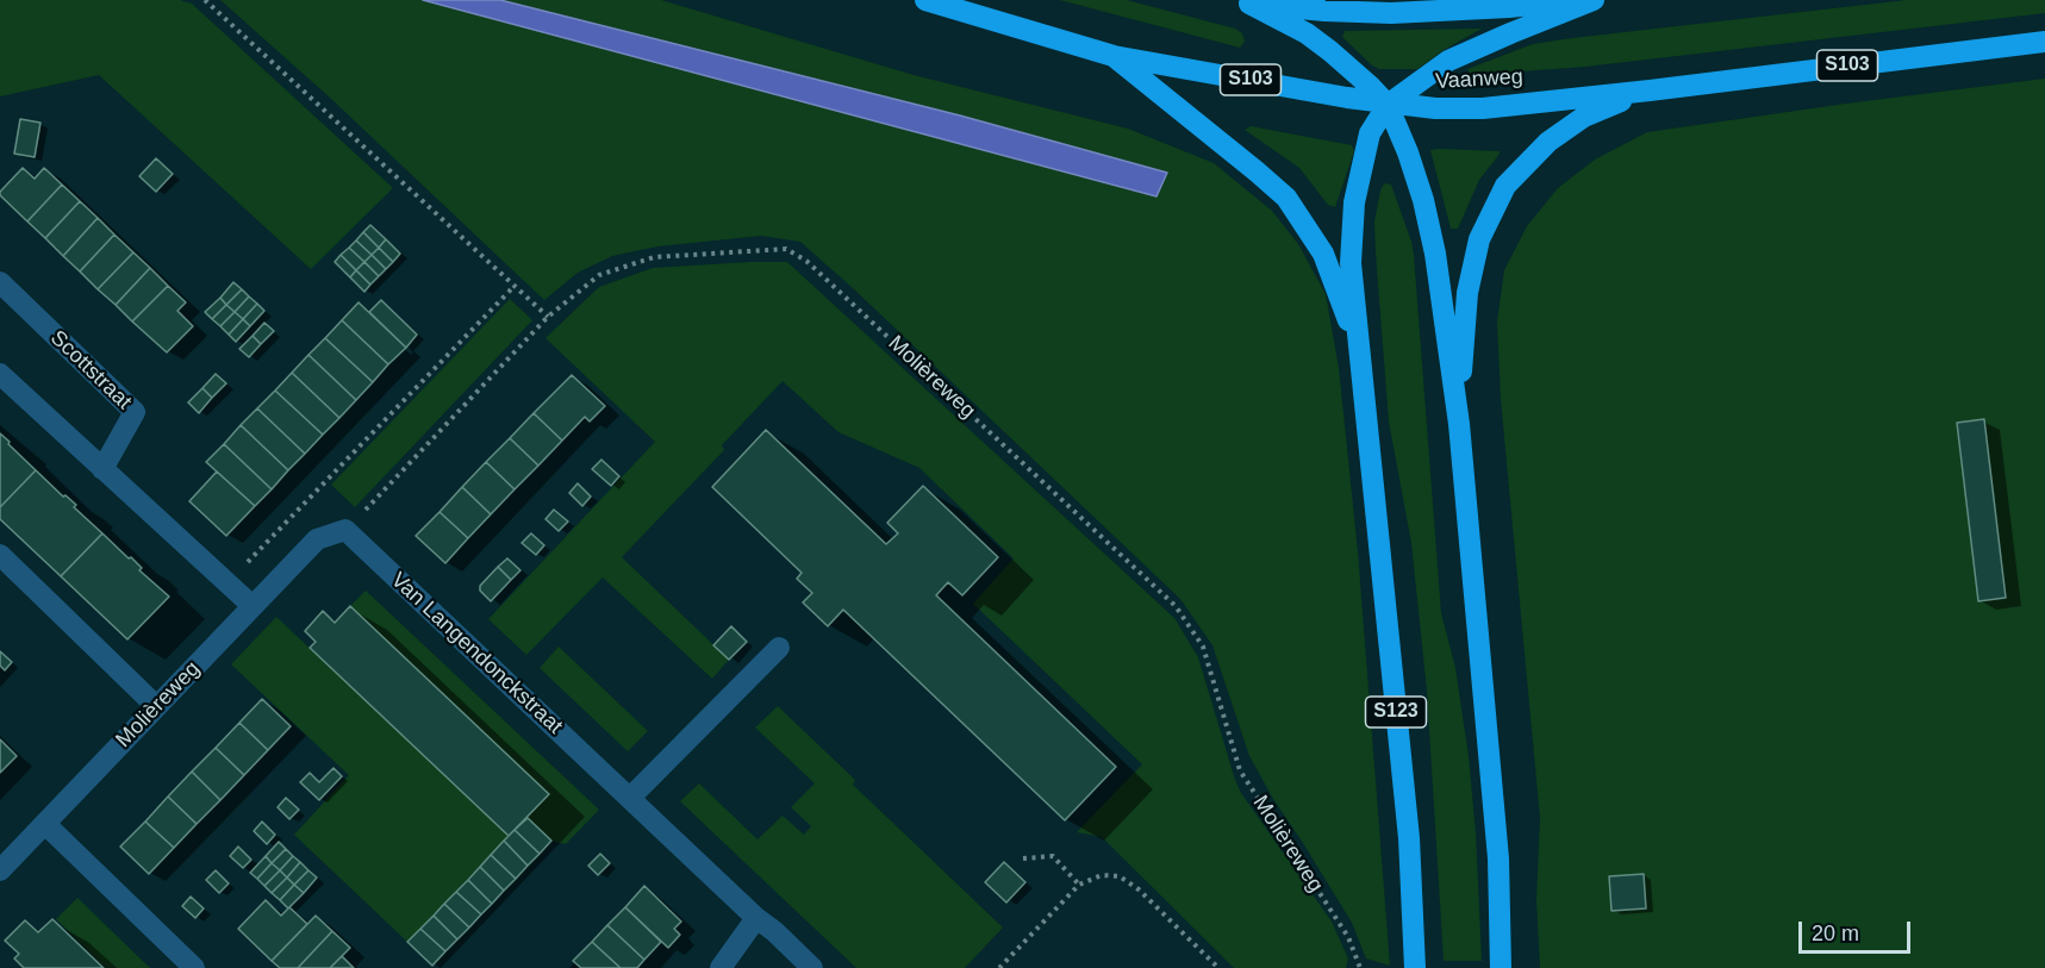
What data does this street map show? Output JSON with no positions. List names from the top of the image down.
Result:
{
  "streets": {
    "highway": ["S103", "Vaanweg", "S123"],
    "street": ["Scottstraat", "Molièreweg", "Van Langendonckstraat"]
  },
  "crossings": [
    ["Vaanweg", "S123"],
    ["Molièreweg", "Van Langendonckstraat"]
  ],
  "scale_bar": "20 m"
}
